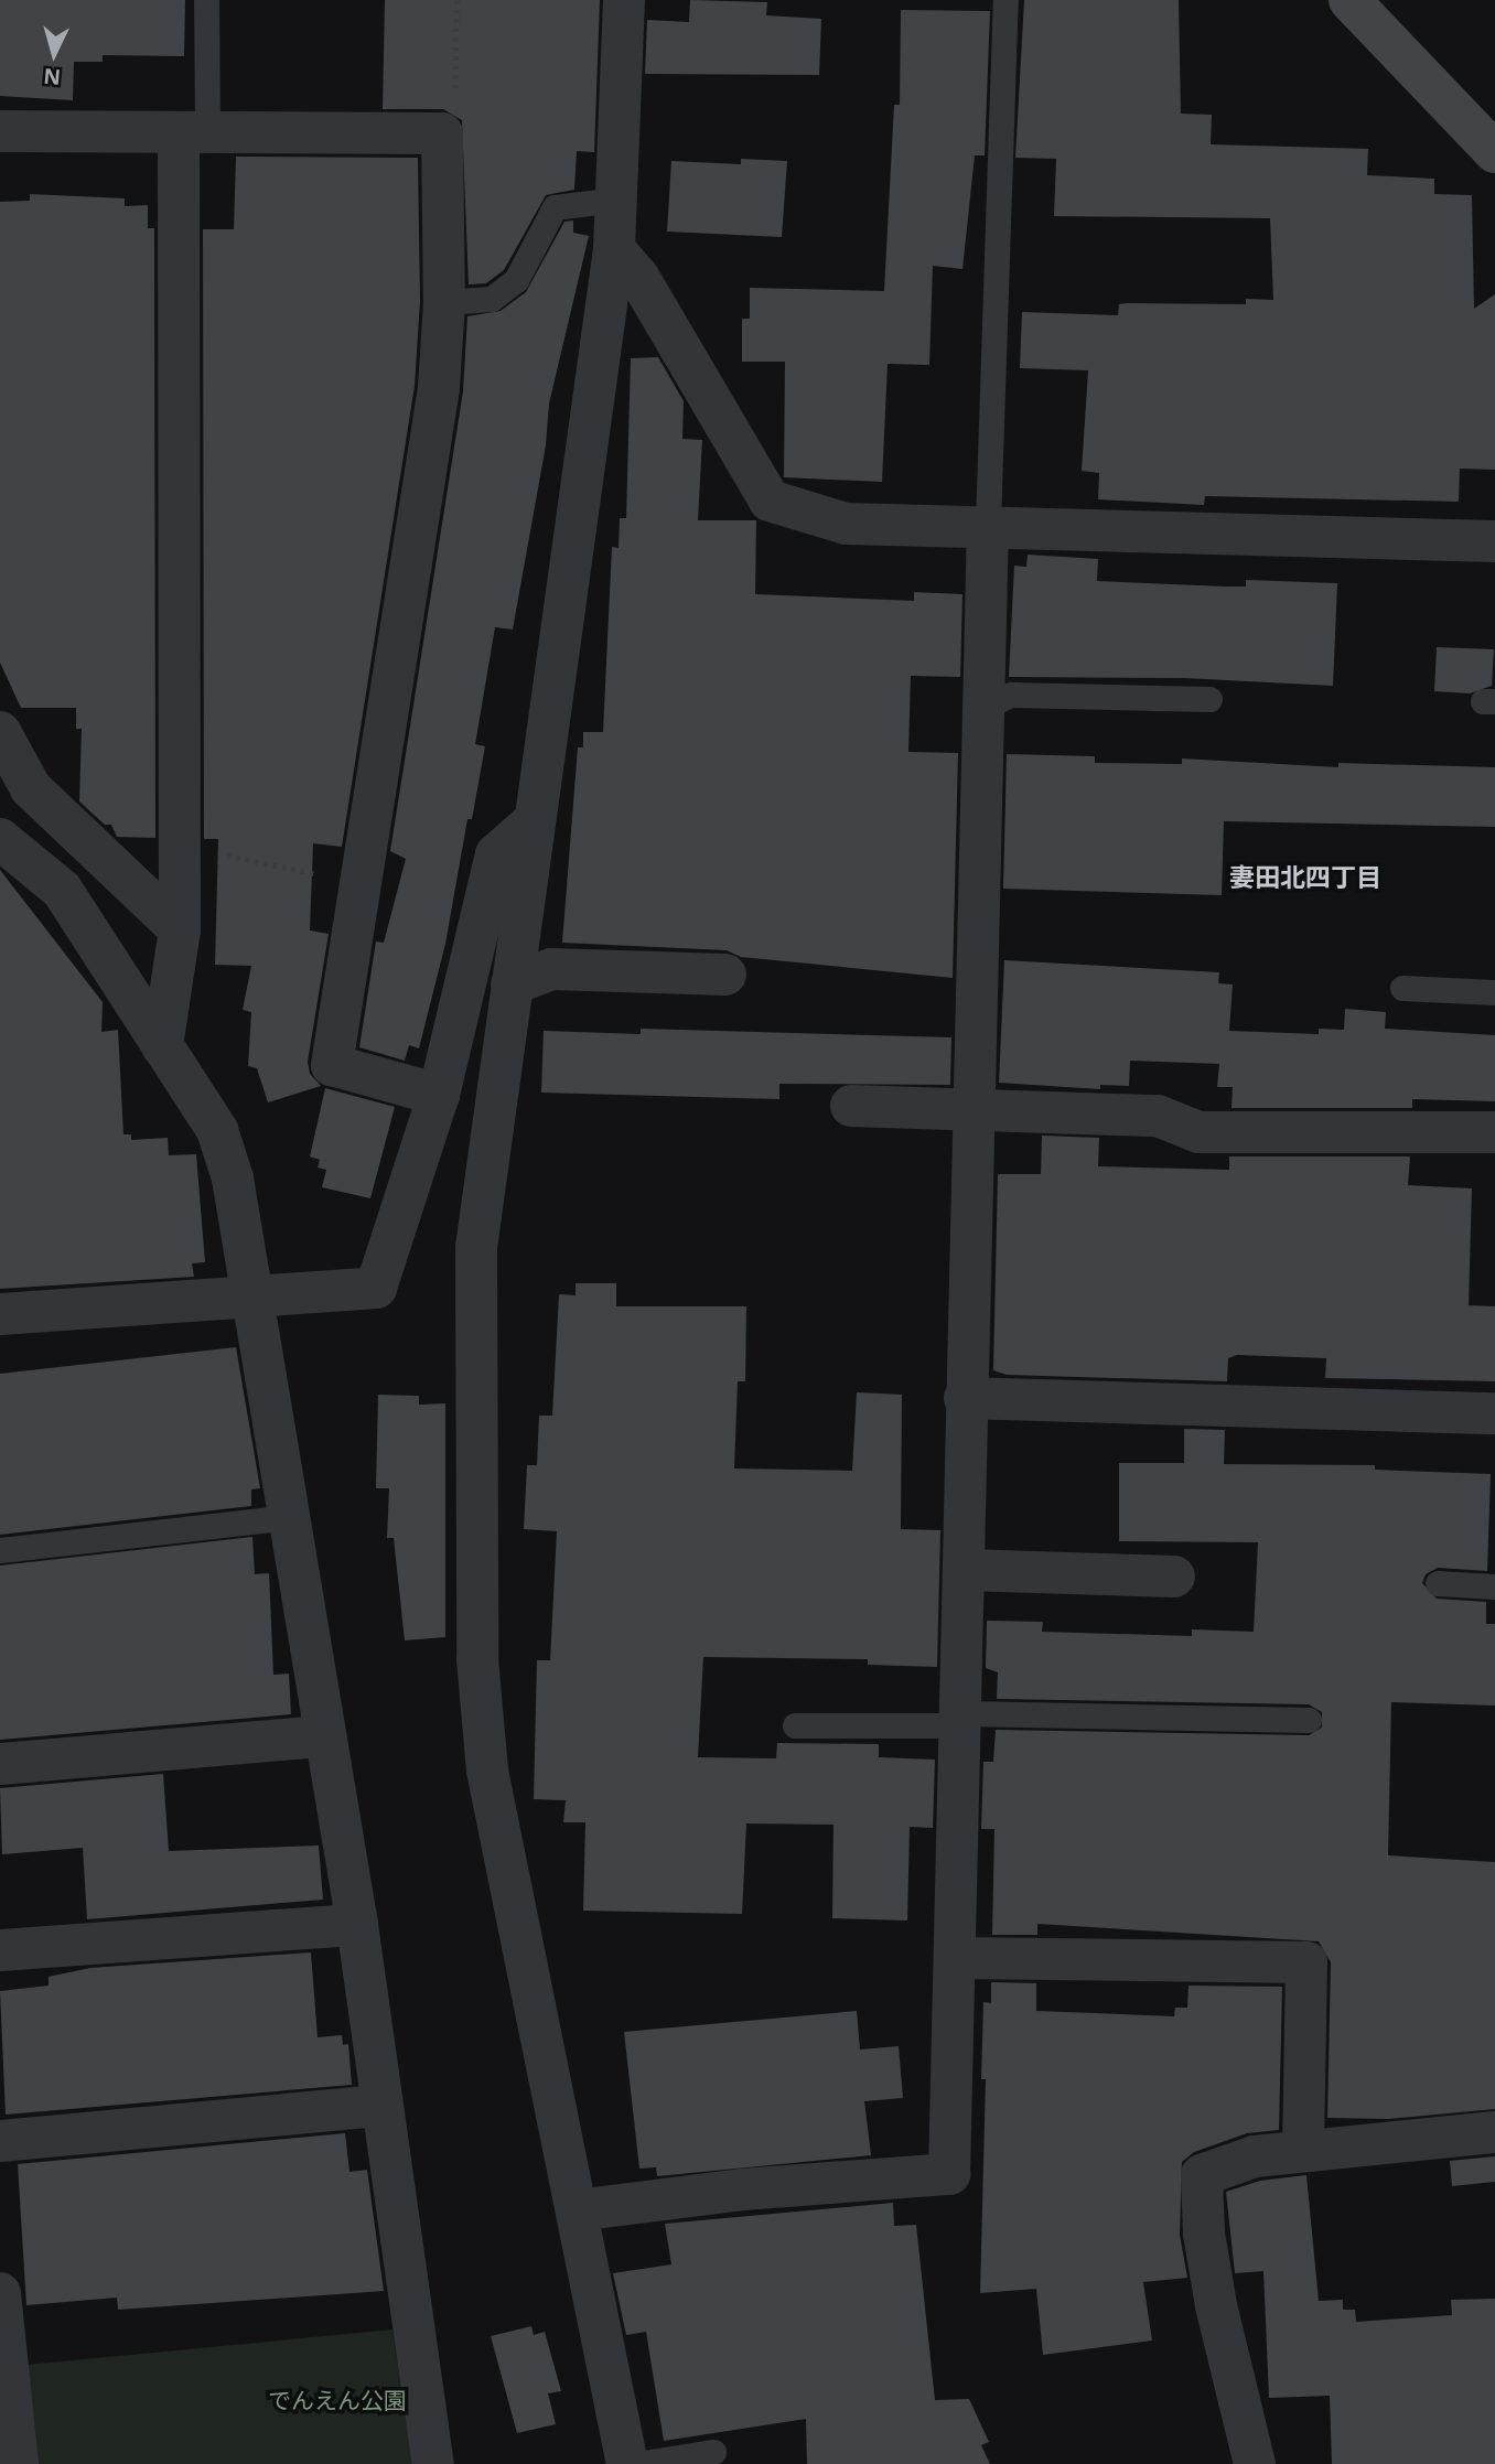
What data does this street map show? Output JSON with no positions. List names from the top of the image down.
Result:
{
  "districts": ["妻田北四丁目"],
  "parks": ["でんえん公園"],
  "north": "bottom"
}
